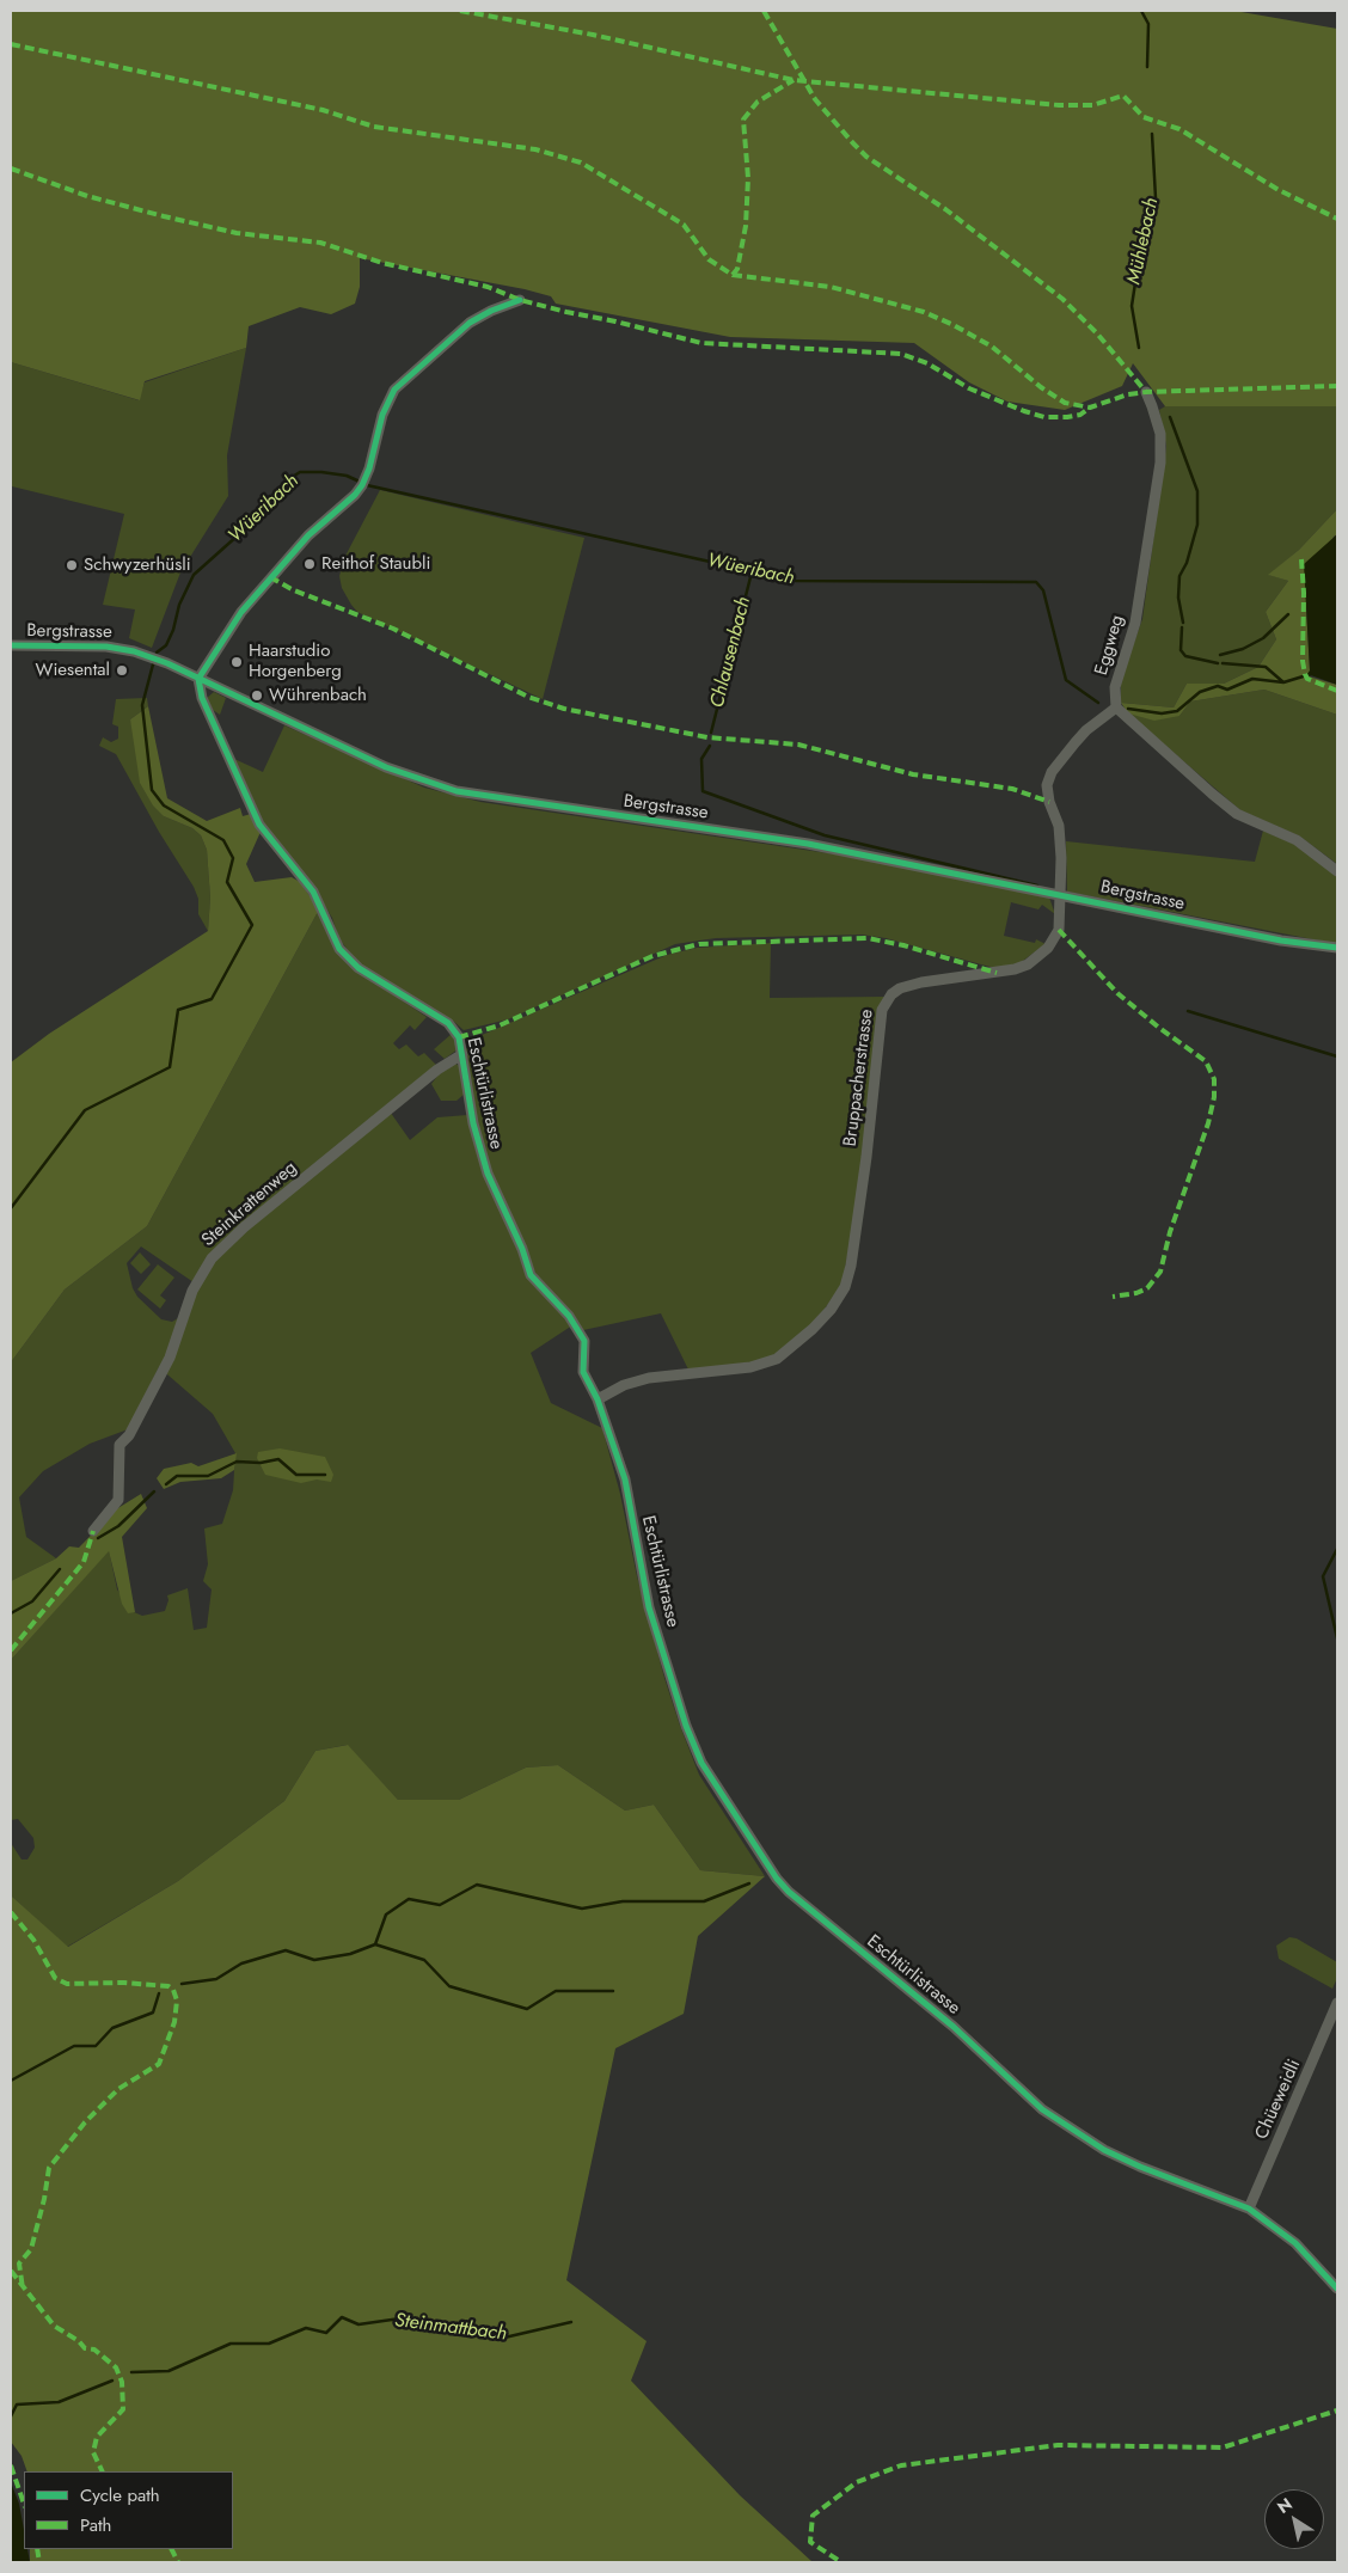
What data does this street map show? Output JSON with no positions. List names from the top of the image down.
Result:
{
  "streets": {
    "street": [
      "Bergstrasse",
      "Eggweg",
      "Bruppacherstrasse",
      "Eschtürlistrasse",
      "Steinkrattenweg",
      "Chüeweidli"
    ]
  },
  "crossings": [
    ["Bergstrasse", "Bruppacherstrasse"],
    ["Bergstrasse", "Eschtürlistrasse"],
    ["Eggweg", "Bruppacherstrasse"],
    ["Bruppacherstrasse", "Eschtürlistrasse"],
    ["Eschtürlistrasse", "Steinkrattenweg"],
    ["Eschtürlistrasse", "Chüeweidli"]
  ],
  "water": [
    "Mühlebach",
    "Wüeribach",
    "Chlausenbach",
    "Steinmattbach"
  ],
  "places": [
    "Reithof Staubli",
    "Schwyzerhüsli",
    "Haarstudio Horgenberg",
    "Wiesental",
    "Wührenbach"
  ],
  "legend": ["Cycle path", "Path"],
  "north": "top left"
}
